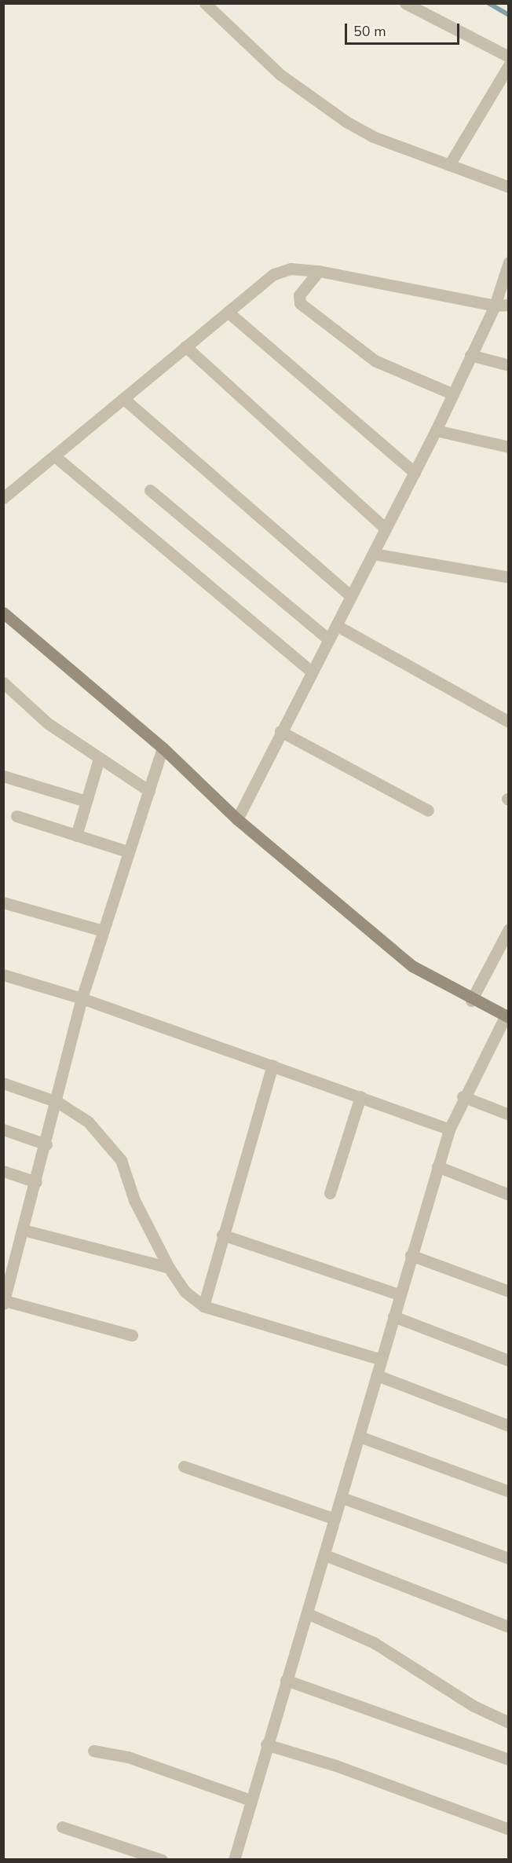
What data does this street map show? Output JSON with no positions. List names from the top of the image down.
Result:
{
  "scale_bar": "50 m"
}
